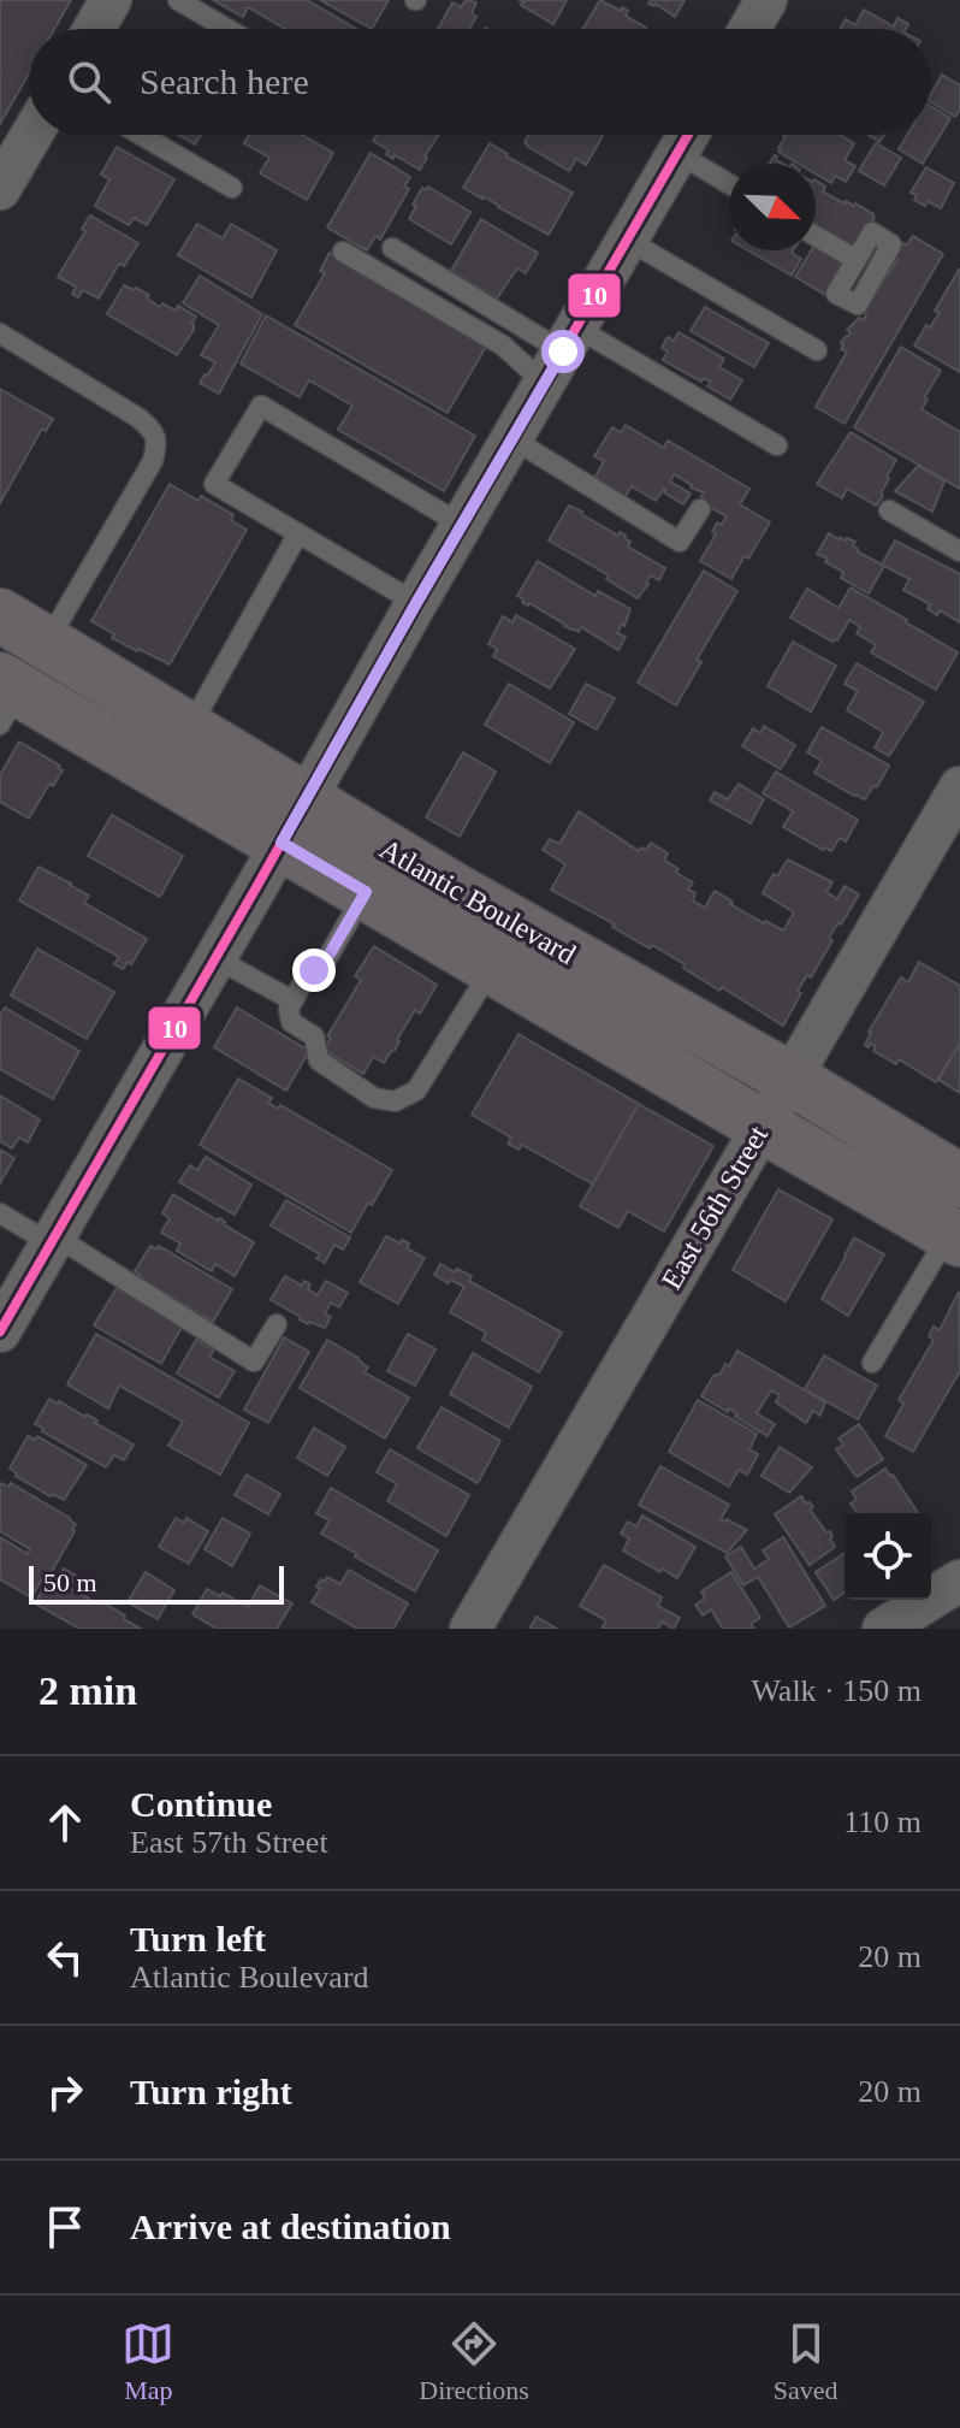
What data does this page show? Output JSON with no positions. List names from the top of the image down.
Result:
{
  "streets": {
    "main road": ["Atlantic Boulevard"],
    "street": ["East 56th Street"]
  },
  "crossings": [
    ["Atlantic Boulevard", "East 56th Street"]
  ],
  "lines": ["transit line 10"],
  "scale_bar": "50 m",
  "north": "bottom right",
  "page": {
    "search": "Search here",
    "scale": "50 m",
    "heading": ["2 min", "Walk · 150 m"],
    "list": [
      ["Continue", "East 57th Street", "110 m"],
      ["Turn left", "Atlantic Boulevard", "20 m"],
      ["Turn right", "20 m"],
      "Arrive at destination"
    ],
    "nav": ["Map", "Directions", "Saved"]
  }
}
